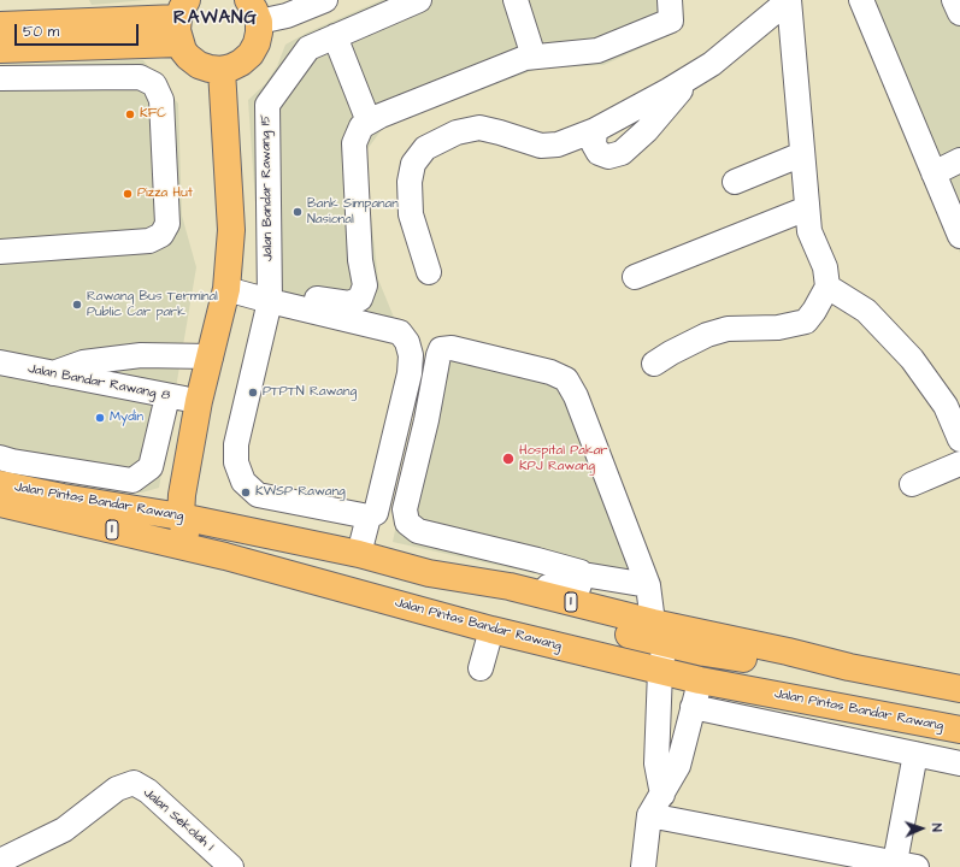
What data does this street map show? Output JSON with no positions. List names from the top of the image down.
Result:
{
  "streets": {
    "main road": ["Jalan Pintas Bandar Rawang", "1"],
    "street": ["Jalan Bandar Rawang 15", "Jalan Bandar Rawang 8", "Jalan Sekolah 1"]
  },
  "districts": ["RAWANG"],
  "places": [
    "KFC",
    "Pizza Hut",
    "Bank Simpanan Nasional",
    "Rawang Bus Terminal Public Car park",
    "PTPTN Rawang",
    "Mydin",
    "Hospital Pakar KPJ Rawang",
    "KWSP Rawang"
  ],
  "scale_bar": "50 m",
  "north": "right"
}
